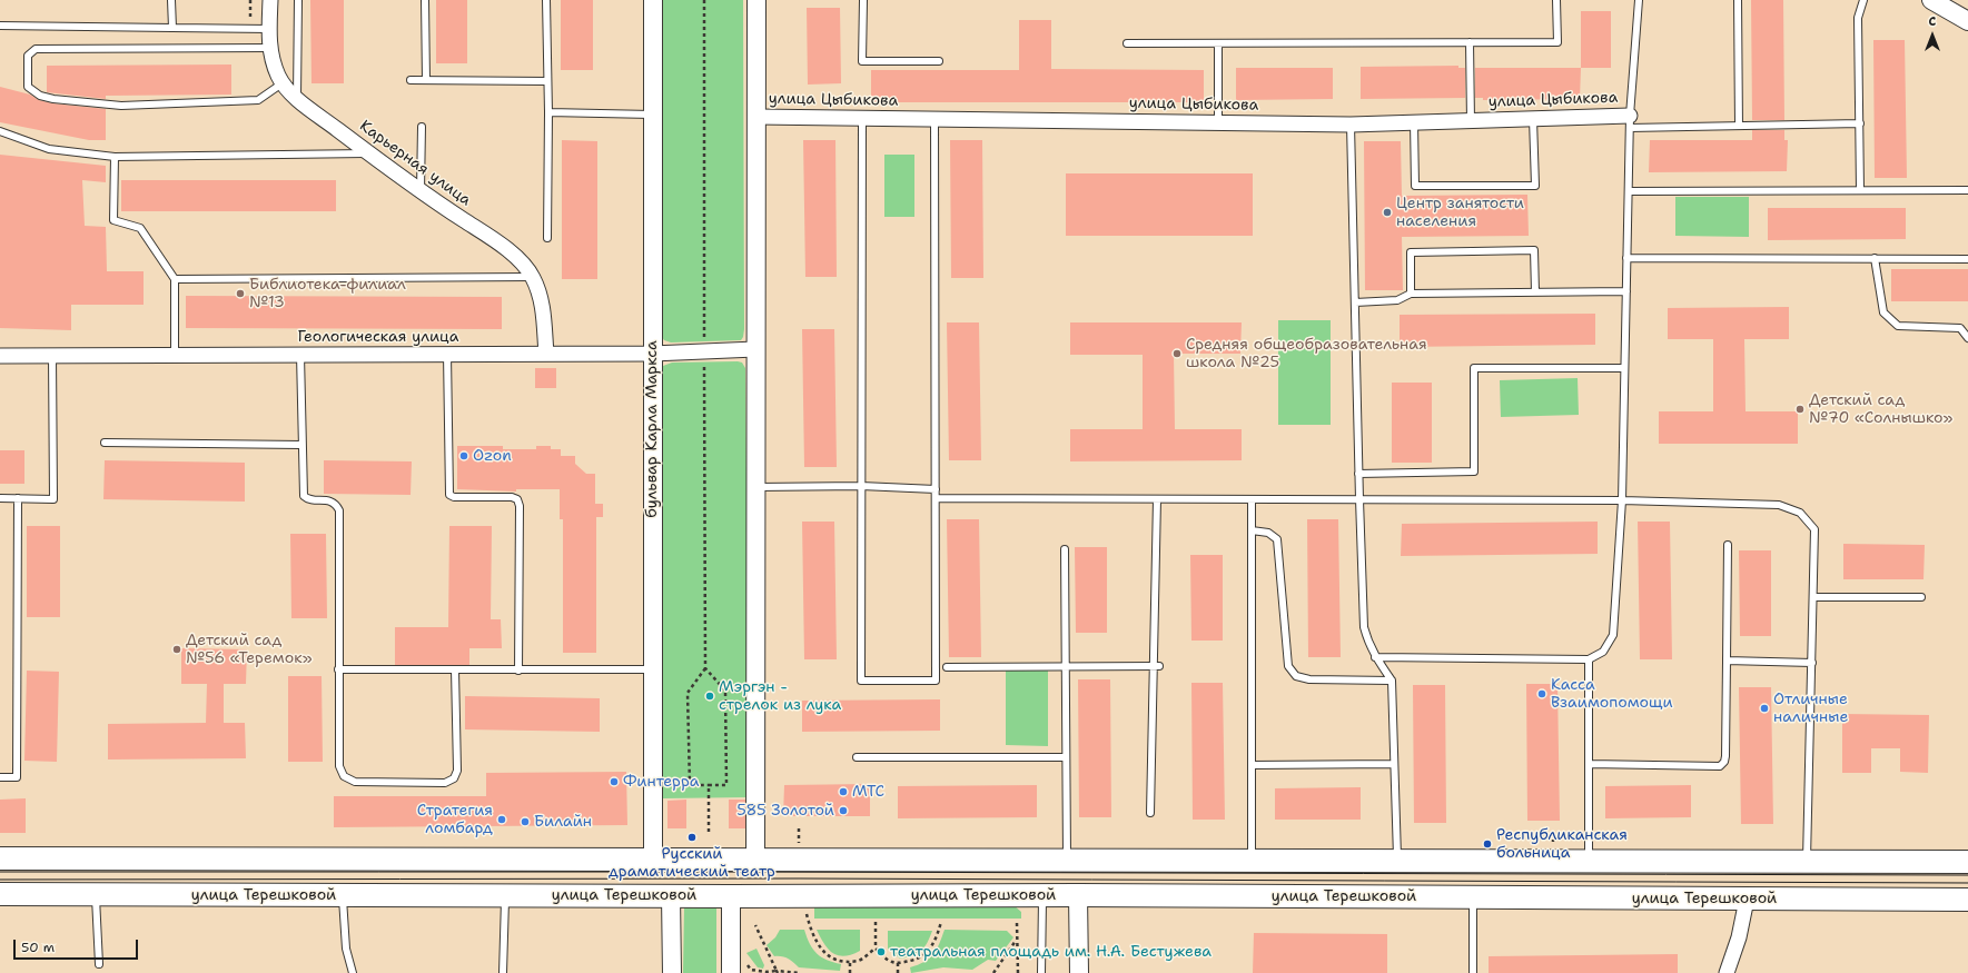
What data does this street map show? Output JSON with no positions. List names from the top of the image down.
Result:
{
  "streets": {
    "main road": ["улица Терешковой"],
    "street": [
      "улица Цыбикова",
      "Карьерная улица",
      "Геологическая улица",
      "бульвар Карла Маркса"
    ]
  },
  "crossings": [
    ["Карьерная улица", "Геологическая улица"],
    ["Геологическая улица", "бульвар Карла Маркса"]
  ],
  "places": [
    "Центр занятости населения",
    "Библиотека-филиал №13",
    "Средняя общеобразовательная школа №25",
    "Детский сад №70 «Солнышко»",
    "Ozon",
    "Детский сад №56 «Теремок»",
    "Касса Взаимопомощи",
    "Мэргэн - стрелок из лука",
    "Отличные наличные",
    "Финтерра",
    "МТС",
    "585 Золотой",
    "Стратегия ломбард",
    "Билайн",
    "Русский драматический театр",
    "Республиканская больница",
    "театральная площадь им. Н.А. Бестужева"
  ],
  "scale_bar": "50 m",
  "north": "top"
}
